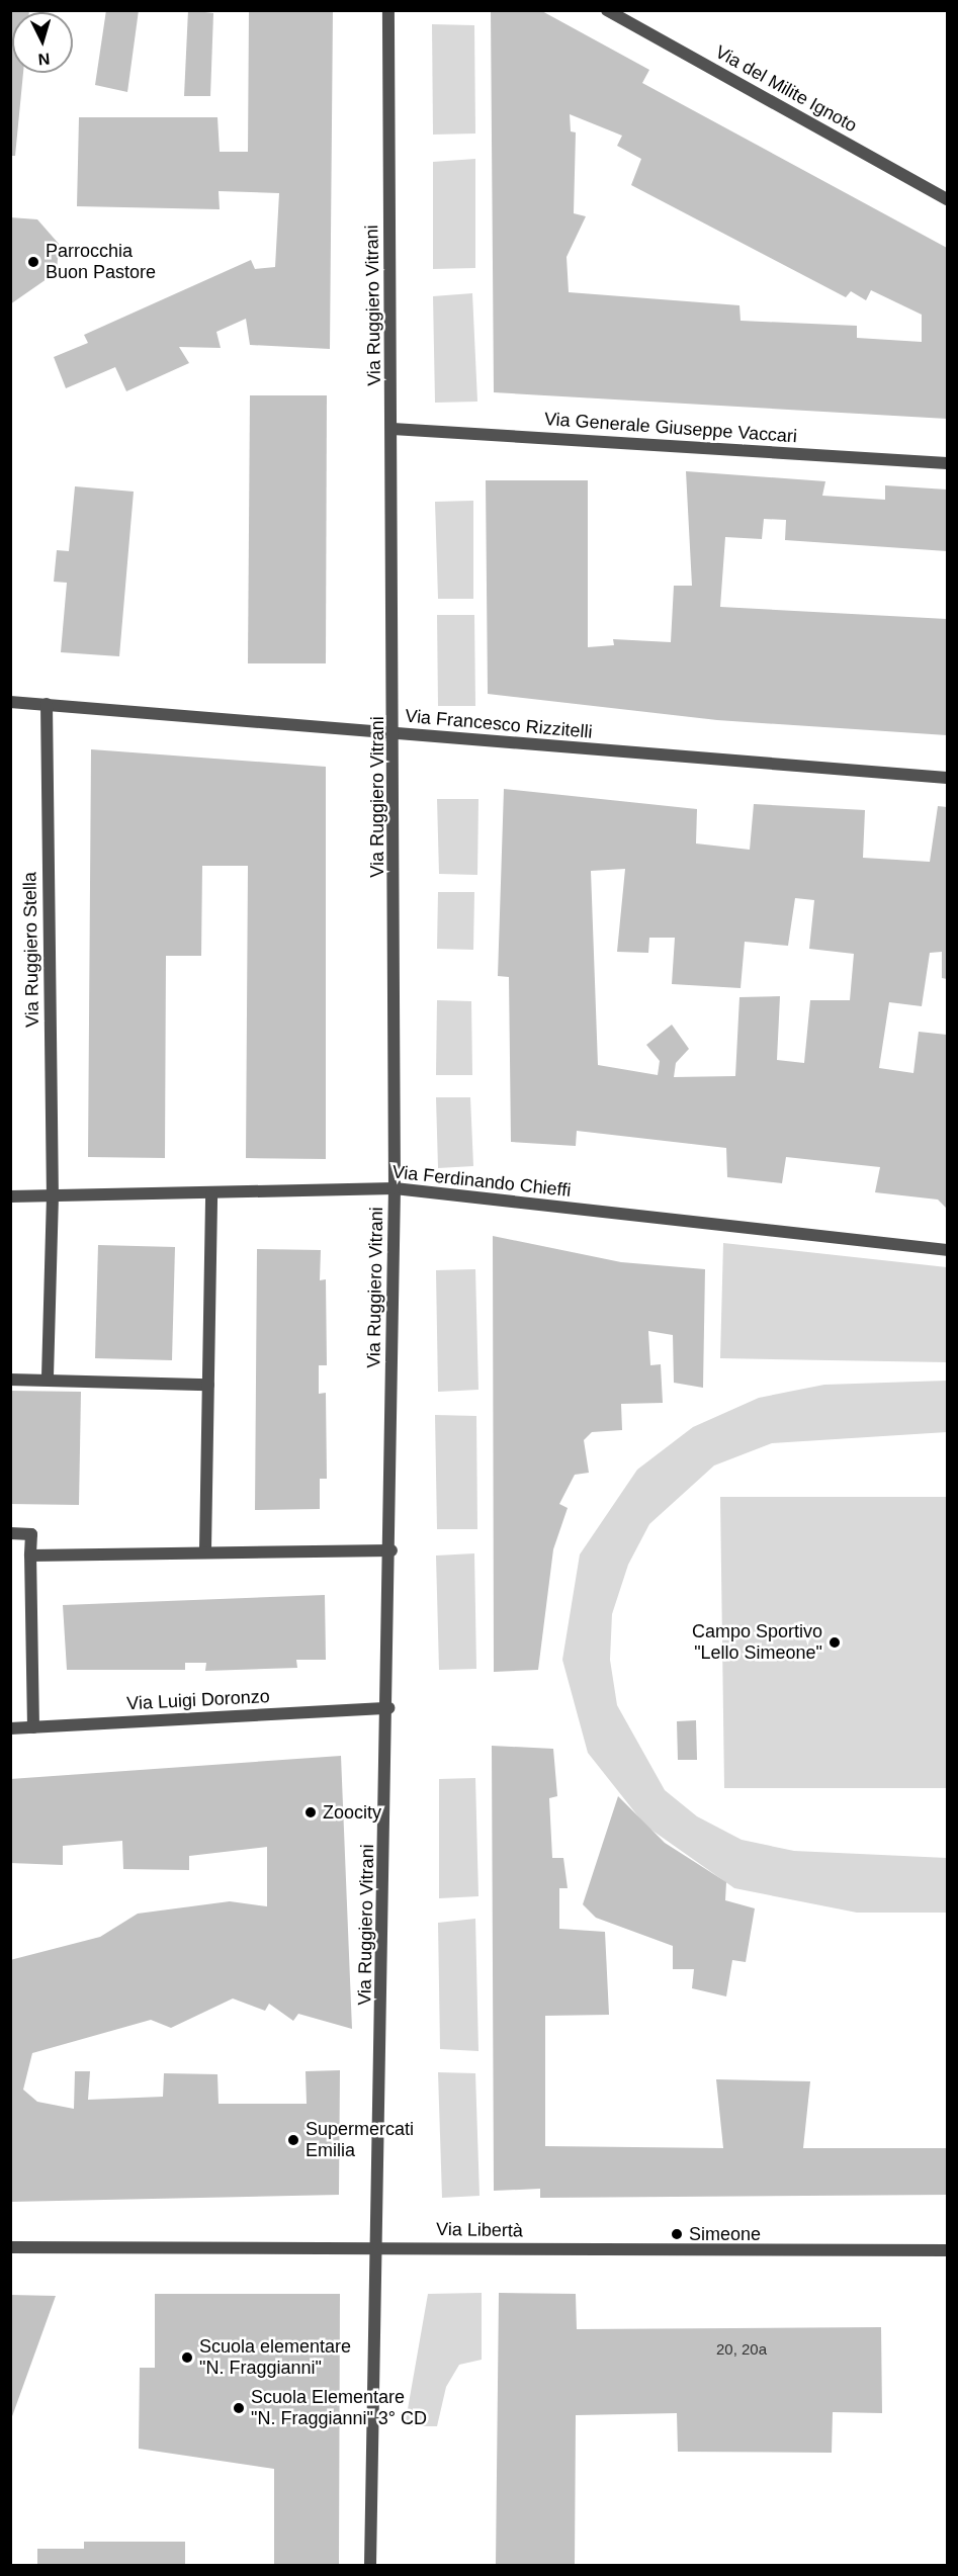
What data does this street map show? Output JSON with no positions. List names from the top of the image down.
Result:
{
  "streets": {
    "street": [
      "Via del Milite Ignoto",
      "Via Ruggiero Vitrani",
      "Via Generale Giuseppe Vaccari",
      "Via Francesco Rizzitelli",
      "Via Ruggiero Stella",
      "Via Ferdinando Chieffi",
      "Via Luigi Doronzo",
      "Via Libertà"
    ]
  },
  "crossings": [
    ["Via Ruggiero Vitrani", "Via Generale Giuseppe Vaccari"],
    ["Via Ruggiero Vitrani", "Via Francesco Rizzitelli"],
    ["Via Ruggiero Vitrani", "Via Ferdinando Chieffi"],
    ["Via Ruggiero Vitrani", "Via Luigi Doronzo"],
    ["Via Ruggiero Vitrani", "Via Libertà"],
    ["Via Francesco Rizzitelli", "Via Ruggiero Stella"],
    ["Via Ruggiero Stella", "Via Ferdinando Chieffi"]
  ],
  "places": [
    "Parrocchia Buon Pastore",
    "Campo Sportivo \"Lello Simeone\"",
    "Zoocity",
    "Supermercati Emilia",
    "Simeone",
    "Scuola elementare \"N. Fraggianni\"",
    "Scuola Elementare \"N. Fraggianni\" 3° CD"
  ],
  "house_numbers": ["20, 20a"],
  "north": "bottom"
}
